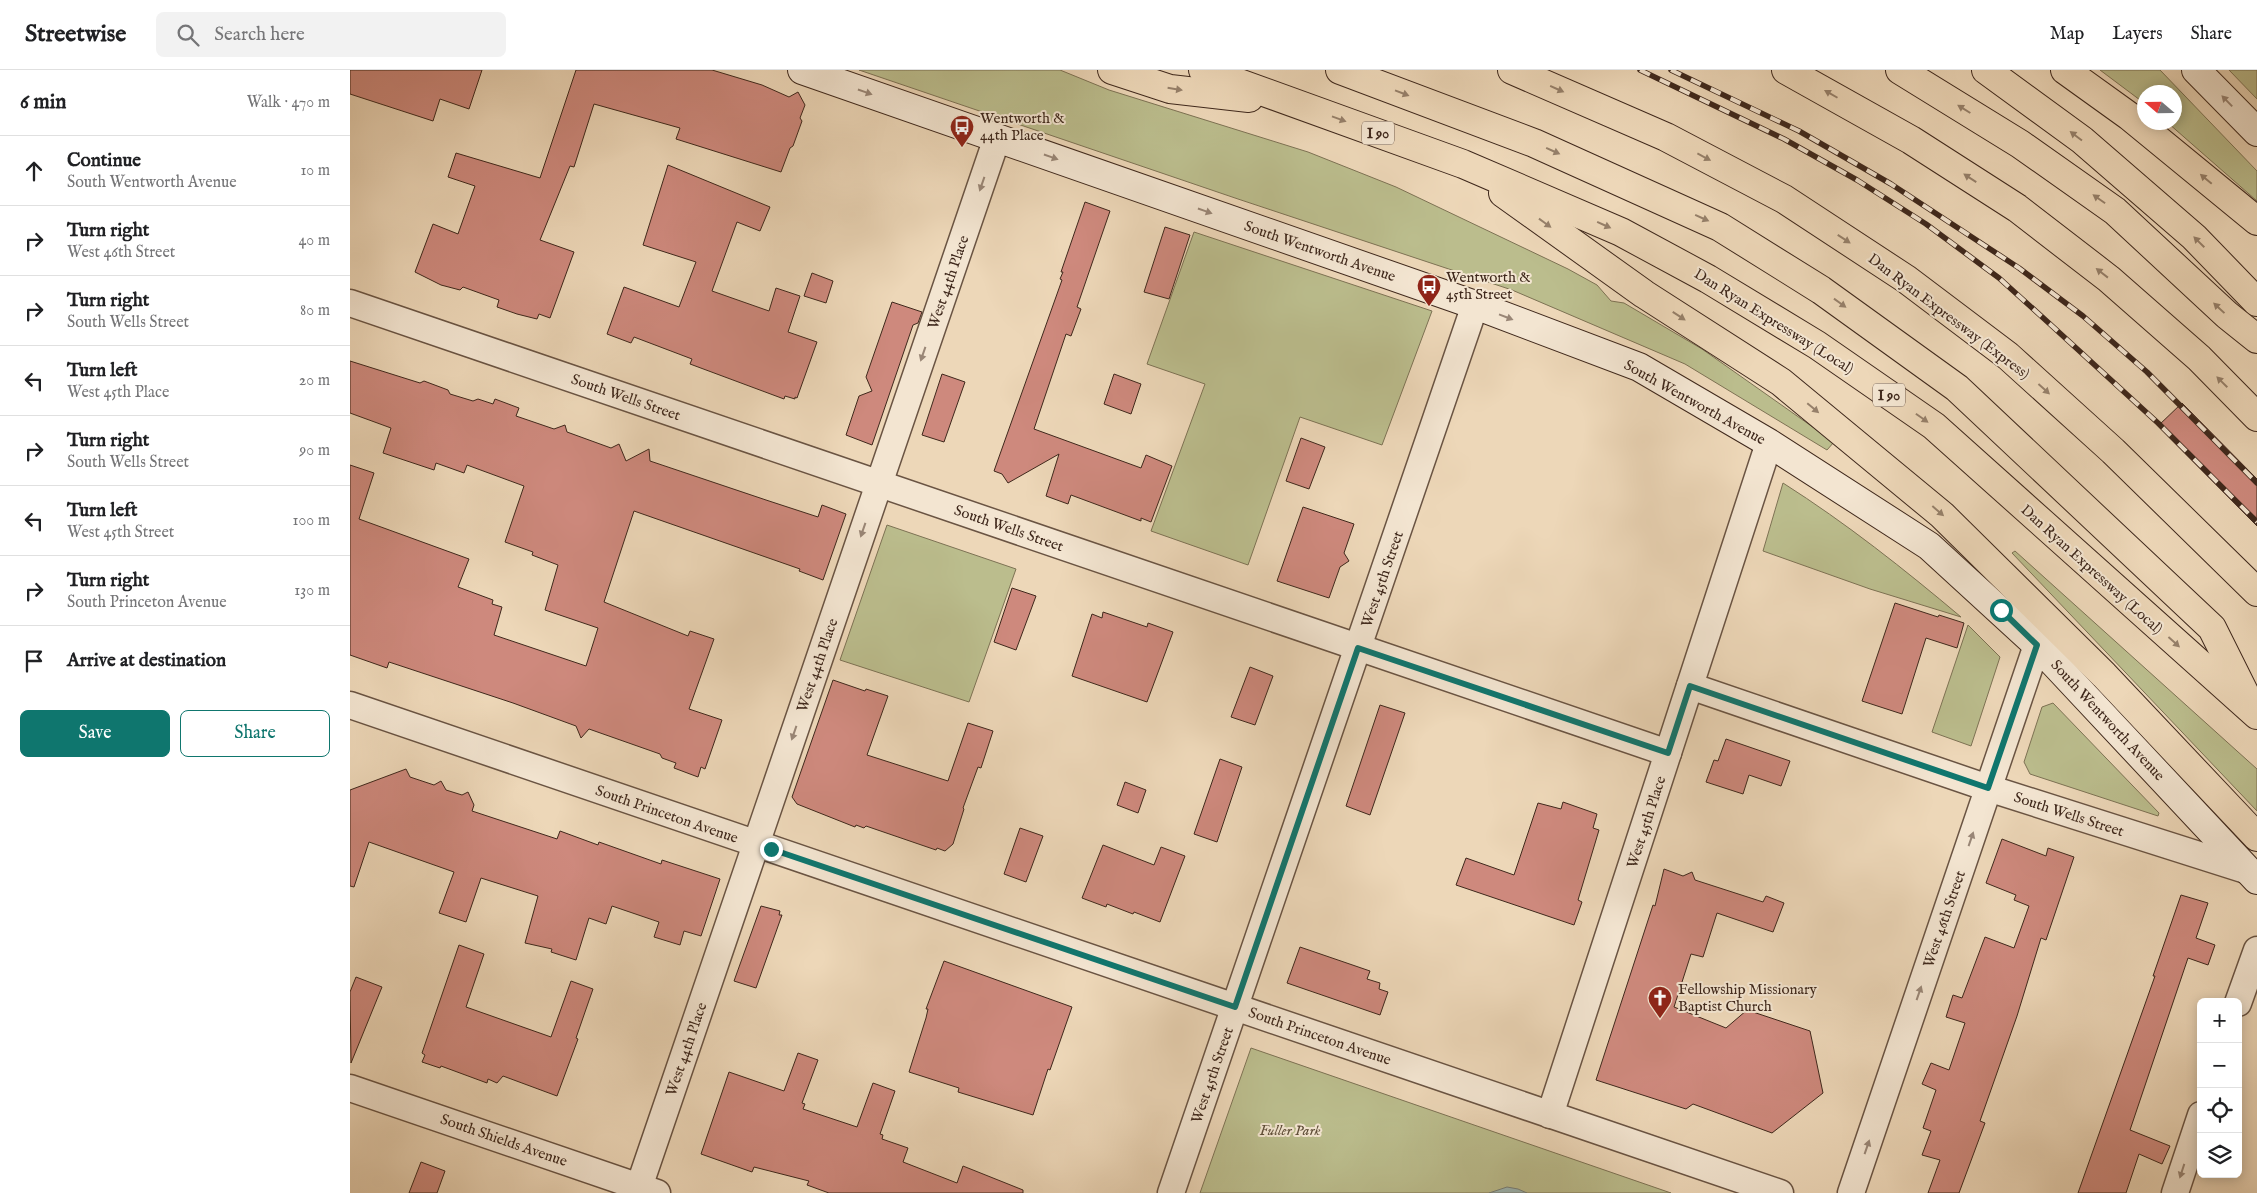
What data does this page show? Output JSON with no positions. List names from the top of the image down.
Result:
{
  "streets": {
    "highway": ["I 90", "Dan Ryan Expressway (Express)", "Dan Ryan Expressway (Local)"],
    "main road": ["South Wentworth Avenue"],
    "street": [
      "West 44th Place",
      "South Wells Street",
      "West 45th Street",
      "South Princeton Avenue",
      "West 45th Place",
      "West 46th Street",
      "South Shields Avenue"
    ]
  },
  "crossings": [
    ["South Wentworth Avenue", "West 44th Place"],
    ["South Wentworth Avenue", "South Wells Street"],
    ["South Wentworth Avenue", "West 45th Street"],
    ["South Wentworth Avenue", "West 45th Place"],
    ["South Wentworth Avenue", "West 46th Street"],
    ["West 44th Place", "South Wells Street"],
    ["West 44th Place", "South Princeton Avenue"],
    ["West 44th Place", "South Shields Avenue"],
    ["South Wells Street", "West 45th Street"],
    ["South Wells Street", "West 45th Place"],
    ["South Wells Street", "West 46th Street"],
    ["West 45th Street", "South Princeton Avenue"],
    ["South Princeton Avenue", "West 45th Place"]
  ],
  "one_way": ["South Wentworth Avenue", "West 44th Place", "West 46th Street"],
  "parks": ["Fuller Park"],
  "places": {
    "bus stop": ["Wentworth & 44th Place", "Wentworth & 45th Street"],
    "church": ["Fellowship Missionary Baptist Church"]
  },
  "north": "left",
  "page": {
    "header": "Streetwise",
    "search": "Search here",
    "nav": ["Map", "Layers", "Share"],
    "heading": ["6 min", "Walk · 470 m"],
    "list": [
      ["Continue", "South Wentworth Avenue", "10 m"],
      ["Turn right", "West 46th Street", "40 m"],
      ["Turn right", "South Wells Street", "80 m"],
      ["Turn left", "West 45th Place", "20 m"],
      ["Turn right", "South Wells Street", "90 m"],
      ["Turn left", "West 45th Street", "100 m"],
      ["Turn right", "South Princeton Avenue", "130 m"],
      "Arrive at destination"
    ],
    "buttons": ["Save", "Share"],
    "map_buttons": ["+", "−"]
  }
}
